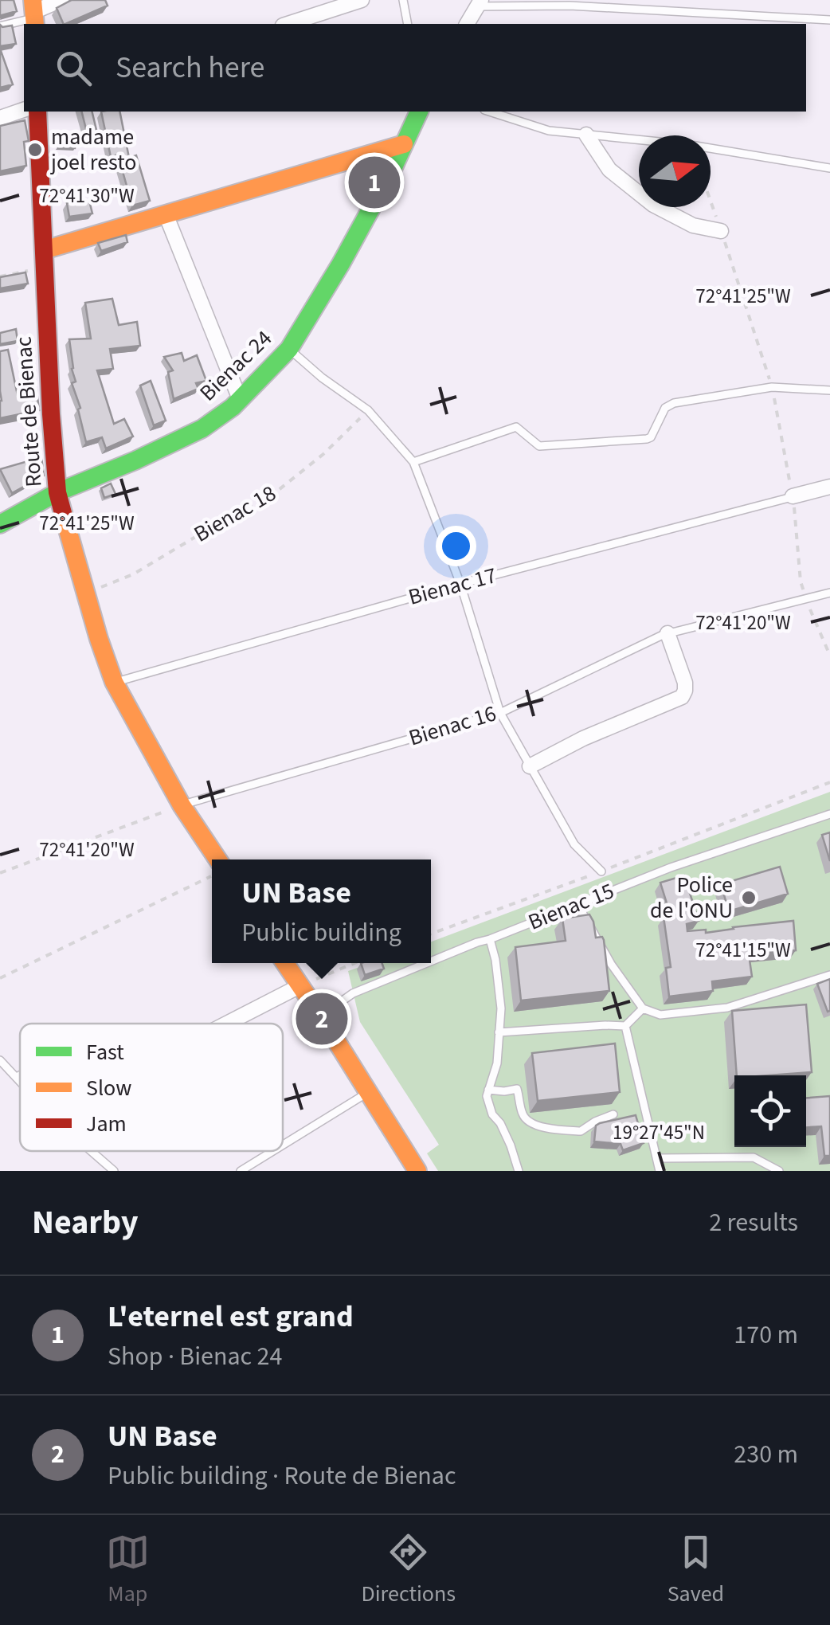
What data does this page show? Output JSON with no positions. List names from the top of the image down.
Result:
{
  "streets": {
    "main road": ["Bienac 24", "Route de Bienac"],
    "lane": ["Bienac 17", "Bienac 16", "Bienac 15"],
    "path": ["Bienac 18"]
  },
  "crossings": [
    ["Bienac 24", "Route de Bienac"],
    ["Route de Bienac", "Bienac 18"],
    ["Route de Bienac", "Bienac 17"],
    ["Route de Bienac", "Bienac 16"]
  ],
  "places": ["madame joel resto", "Police de l'ONU"],
  "legend": ["Fast", "Slow", "Jam"],
  "north": "right",
  "page": {
    "search": "Search here",
    "pins": ["1", "2"],
    "popup": ["UN Base", "Public building"],
    "heading": ["Nearby", "2 results"],
    "list": [
      {
        "mark": "1",
        "name": "L'eternel est grand",
        "note": "Shop · Bienac 24",
        "value": "170 m"
      },
      {
        "mark": "2",
        "name": "UN Base",
        "note": "Public building · Route de Bienac",
        "value": "230 m"
      }
    ],
    "nav": ["Map", "Directions", "Saved"]
  },
  "coordinates": [
    "72°41'30\"W",
    "72°41'25\"W",
    "72°41'20\"W",
    "72°41'15\"W",
    "19°27'45\"N"
  ]
}
